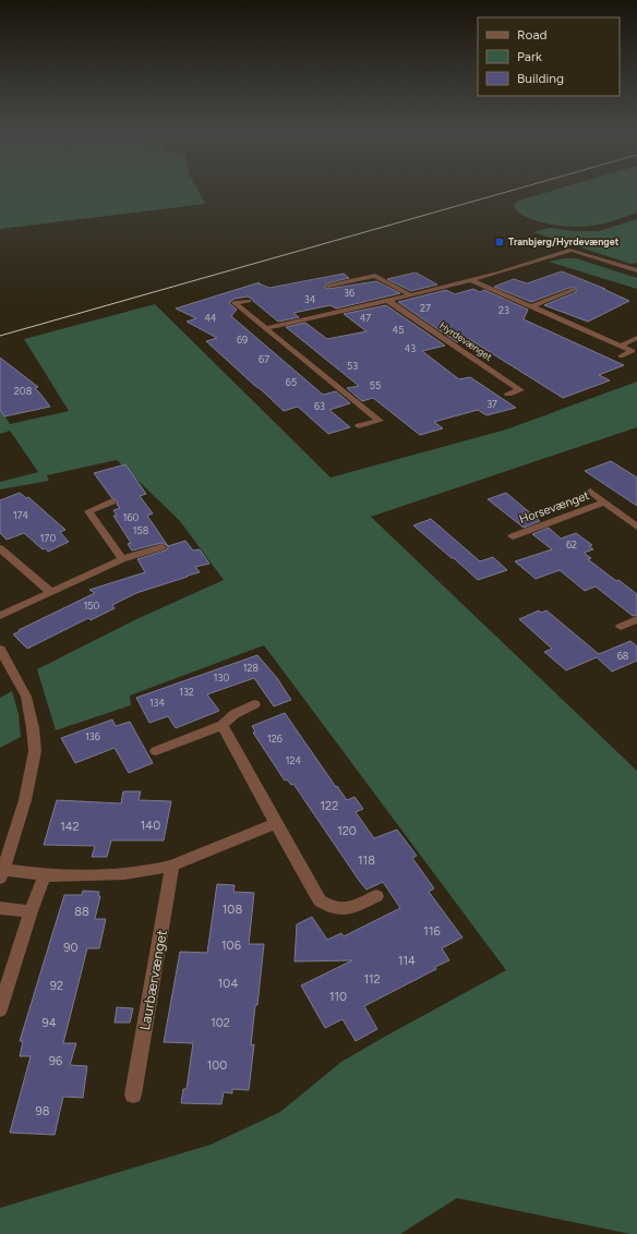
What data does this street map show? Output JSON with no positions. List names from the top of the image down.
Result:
{
  "streets": {
    "street": ["Hyrdevænget", "Horsevænget", "Laurbærvænget"]
  },
  "places": {
    "transit": ["Tranbjerg/Hyrdevænget"]
  },
  "house_numbers": [
    "36",
    "34",
    "27",
    "23",
    "44",
    "47",
    "45",
    "69",
    "43",
    "67",
    "53",
    "65",
    "55",
    "208",
    "37",
    "63",
    "174",
    "160",
    "158",
    "170",
    "62",
    "150",
    "68",
    "128",
    "130",
    "132",
    "134",
    "136",
    "126",
    "124",
    "122",
    "140",
    "142",
    "120",
    "118",
    "108",
    "88",
    "116",
    "106",
    "90",
    "114",
    "112",
    "104",
    "92",
    "110",
    "94",
    "102",
    "96",
    "100",
    "98"
  ],
  "legend": ["Road", "Park", "Building"]
}
